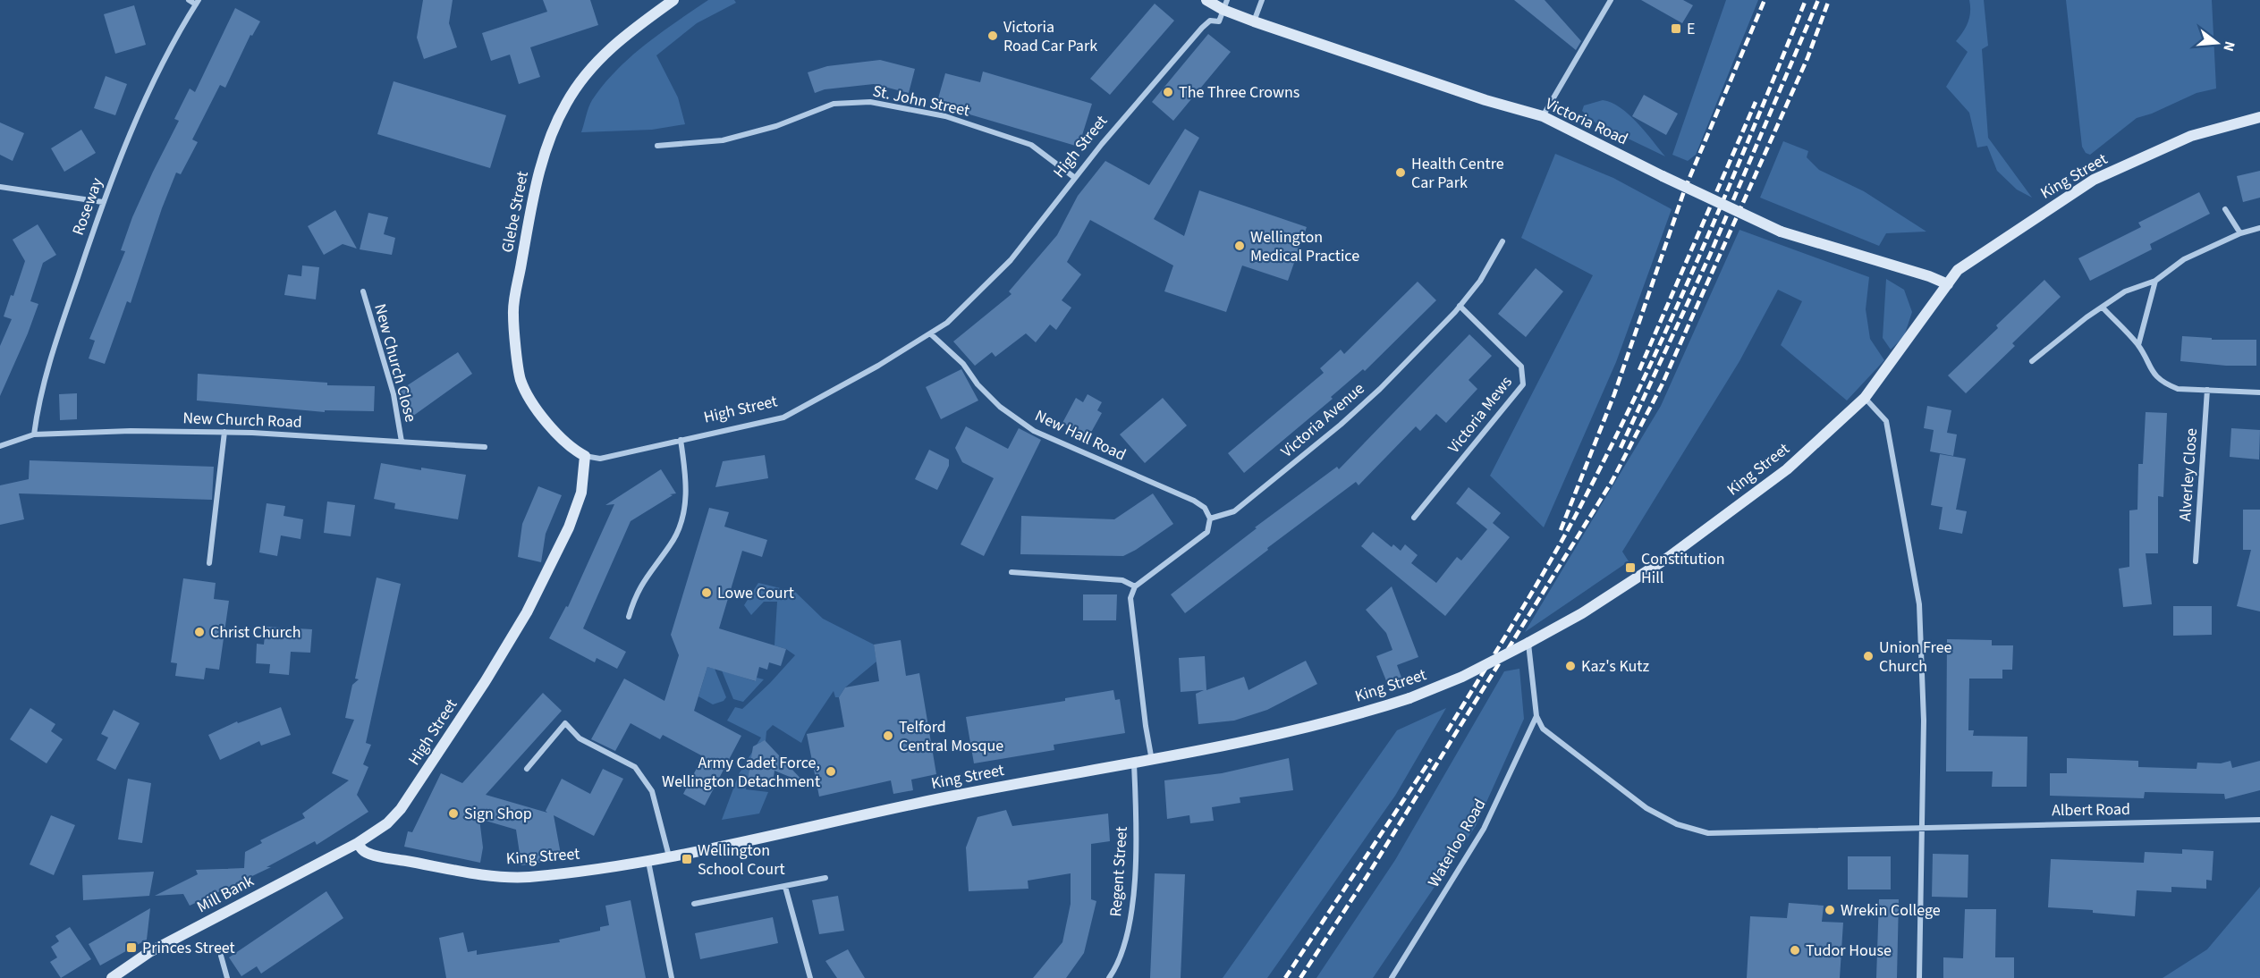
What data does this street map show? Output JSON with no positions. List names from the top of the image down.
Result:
{
  "streets": {
    "street": [
      "St. John Street",
      "Victoria Road",
      "High Street",
      "King Street",
      "Roseway",
      "Glebe Street",
      "New Church Close",
      "Victoria Mews",
      "New Church Road",
      "Victoria Avenue",
      "New Hall Road",
      "Alverley Close",
      "Albert Road",
      "Waterloo Road",
      "Regent Street",
      "Mill Bank"
    ]
  },
  "crossings": [
    ["St. John Street", "High Street"],
    ["Victoria Road", "High Street"],
    ["Victoria Road", "King Street"],
    ["High Street", "King Street"],
    ["High Street", "Glebe Street"],
    ["High Street", "New Hall Road"],
    ["High Street", "Mill Bank"],
    ["King Street", "Regent Street"],
    ["King Street", "Mill Bank"],
    ["Roseway", "New Church Road"],
    ["New Church Close", "New Church Road"],
    ["Victoria Mews", "Victoria Avenue"],
    ["Victoria Avenue", "New Hall Road"]
  ],
  "places": {
    "transit": [
      "E",
      "Constitution Hill",
      "Wellington School Court",
      "Princes Street"
    ],
    "other": [
      "Victoria Road Car Park",
      "The Three Crowns",
      "Health Centre Car Park",
      "Wellington Medical Practice",
      "Lowe Court",
      "Christ Church",
      "Union Free Church",
      "Kaz's Kutz",
      "Telford Central Mosque",
      "Army Cadet Force, Wellington Detachment",
      "Sign Shop",
      "Wrekin College",
      "Tudor House"
    ]
  },
  "north": "right"
}
